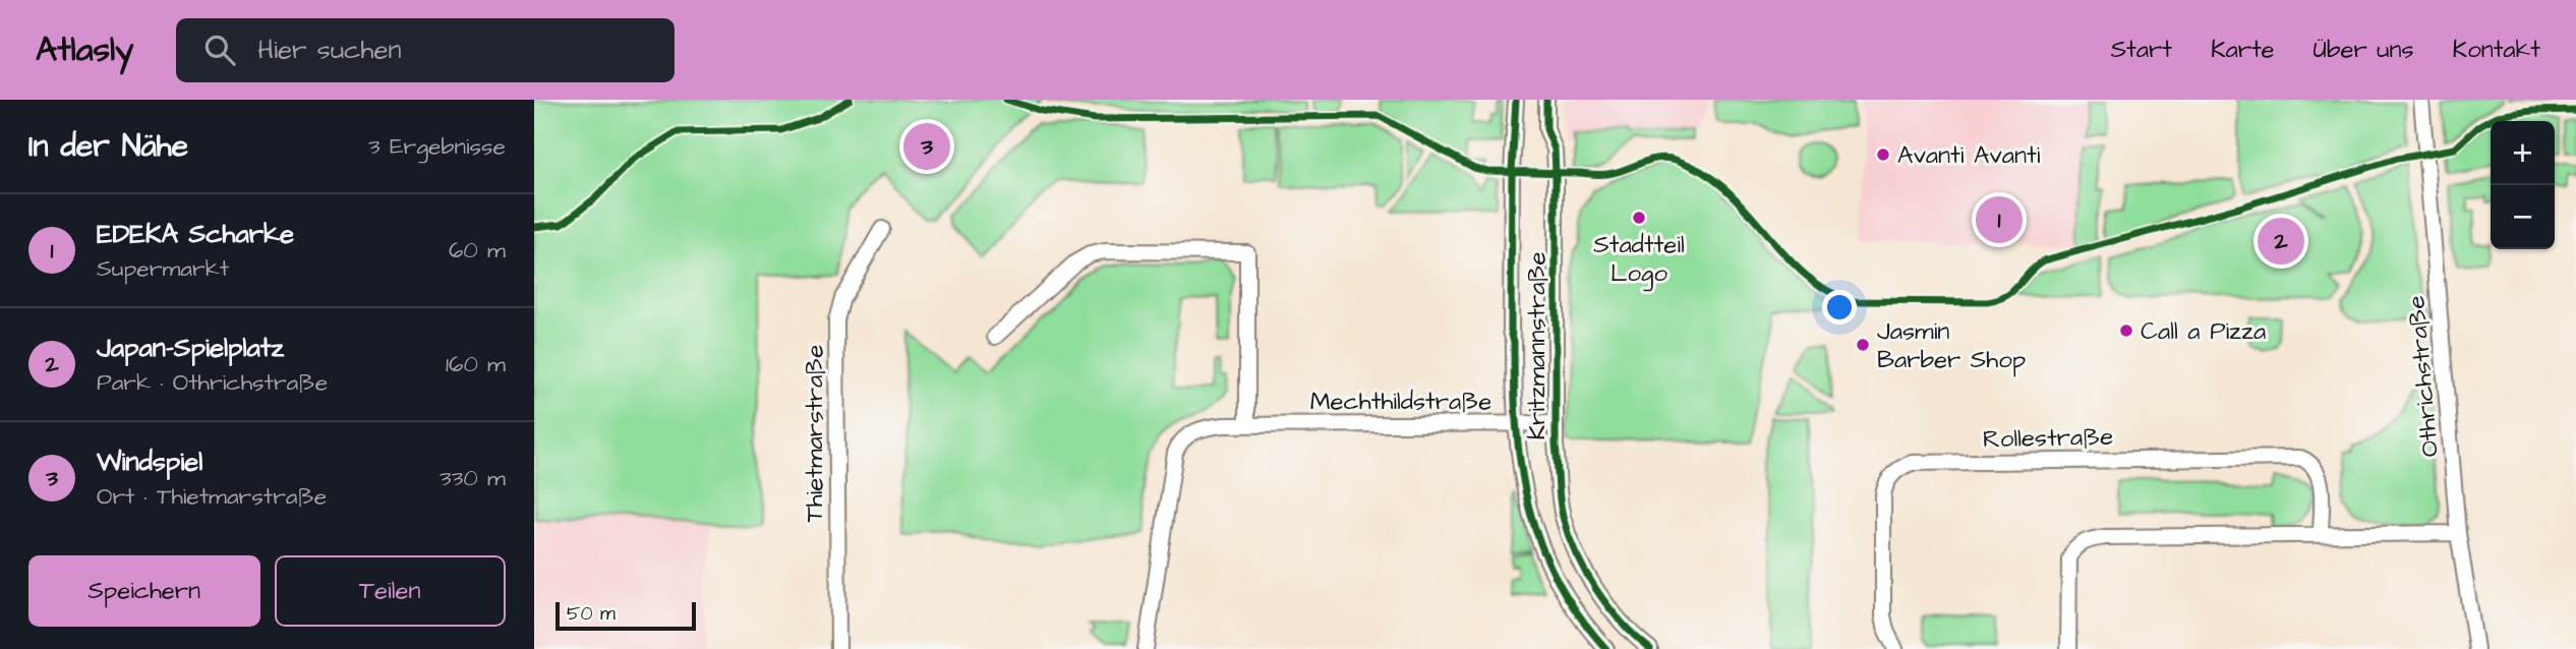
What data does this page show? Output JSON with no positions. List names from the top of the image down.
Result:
{
  "streets": {
    "street": [
      "Kritzmannstraße",
      "Othrichstraße",
      "Mechthildstraße",
      "Thietmarstraße",
      "Rollestraße"
    ]
  },
  "crossings": [
    ["Kritzmannstraße", "Mechthildstraße"]
  ],
  "places": [
    "Avanti Avanti",
    "Stadtteil Logo",
    "Call a Pizza",
    "Jasmin Barber Shop"
  ],
  "scale_bar": "50 m",
  "page": {
    "header": "Atlasly",
    "search": "Hier suchen",
    "nav": [
      "Start",
      "Karte",
      "Über uns",
      "Kontakt"
    ],
    "heading": ["In der Nähe", "3 Ergebnisse"],
    "pins": ["3", "1", "2"],
    "map_buttons": ["+", "−"],
    "list": [
      {
        "mark": "1",
        "name": "EDEKA Scharke",
        "note": "Supermarkt",
        "value": "60 m"
      },
      {
        "mark": "2",
        "name": "Japan-Spielplatz",
        "note": "Park · Othrichstraße",
        "value": "160 m"
      },
      {
        "mark": "3",
        "name": "Windspiel",
        "note": "Ort · Thietmarstraße",
        "value": "330 m"
      }
    ],
    "buttons": ["Speichern", "Teilen"],
    "scale": "50 m"
  }
}
